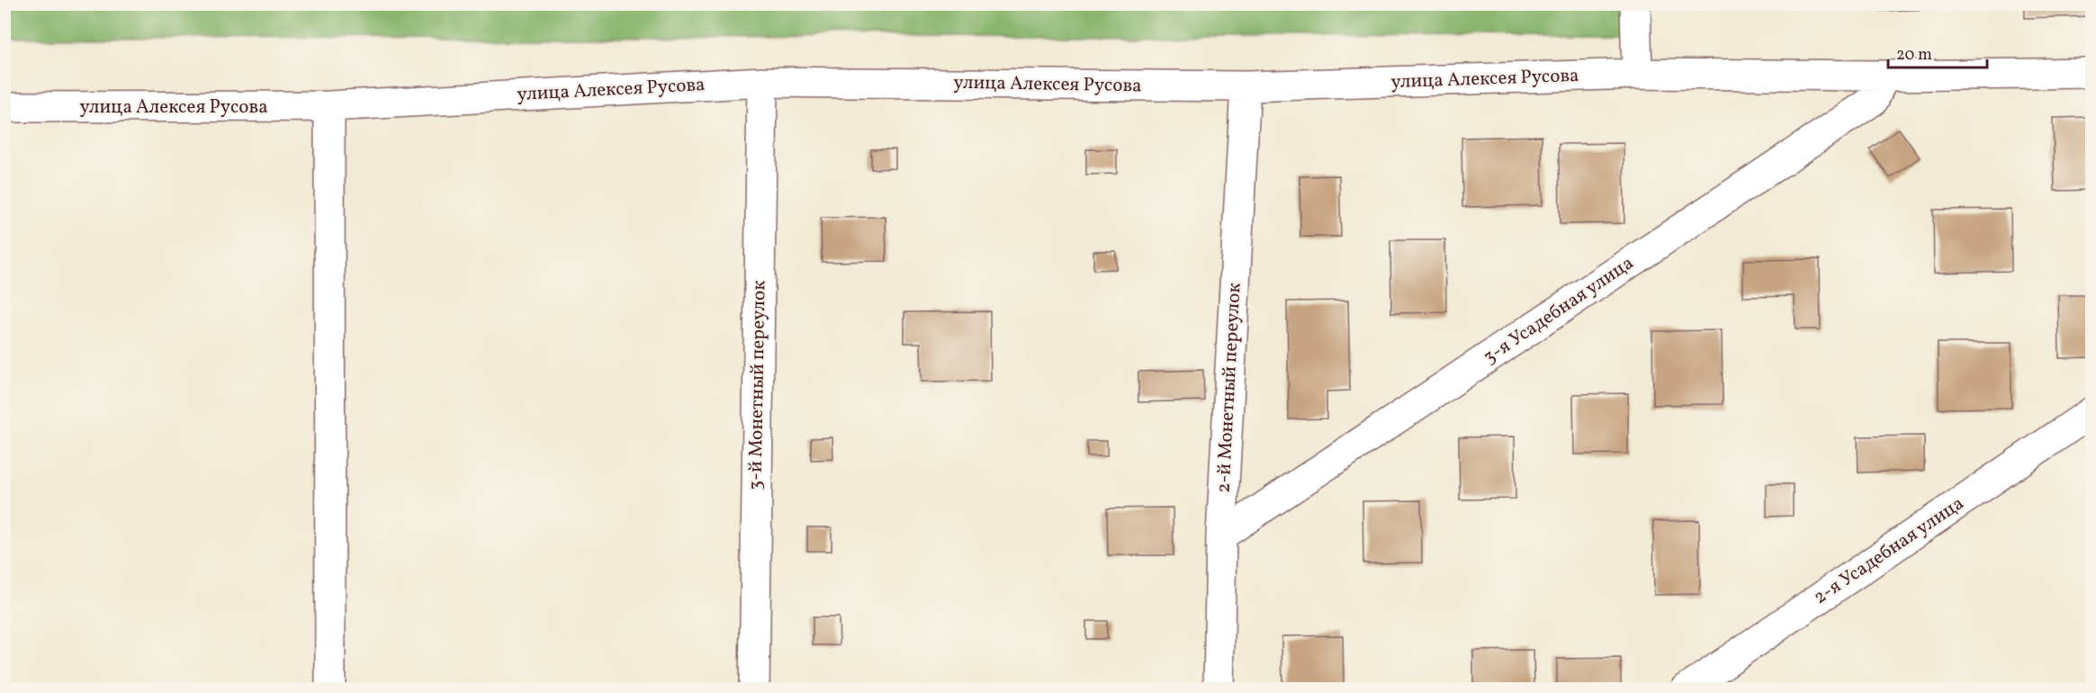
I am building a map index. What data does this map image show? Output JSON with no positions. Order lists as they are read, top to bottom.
{
  "streets": {
    "street": [
      "улица Алексея Русова",
      "3-я Усадебная улица",
      "3-й Монетный переулок",
      "2-й Монетный переулок",
      "2-я Усадебная улица"
    ]
  },
  "crossings": [
    ["улица Алексея Русова", "3-я Усадебная улица"],
    ["улица Алексея Русова", "3-й Монетный переулок"],
    ["улица Алексея Русова", "2-й Монетный переулок"],
    ["3-я Усадебная улица", "2-й Монетный переулок"]
  ],
  "scale_bar": "20 m"
}
